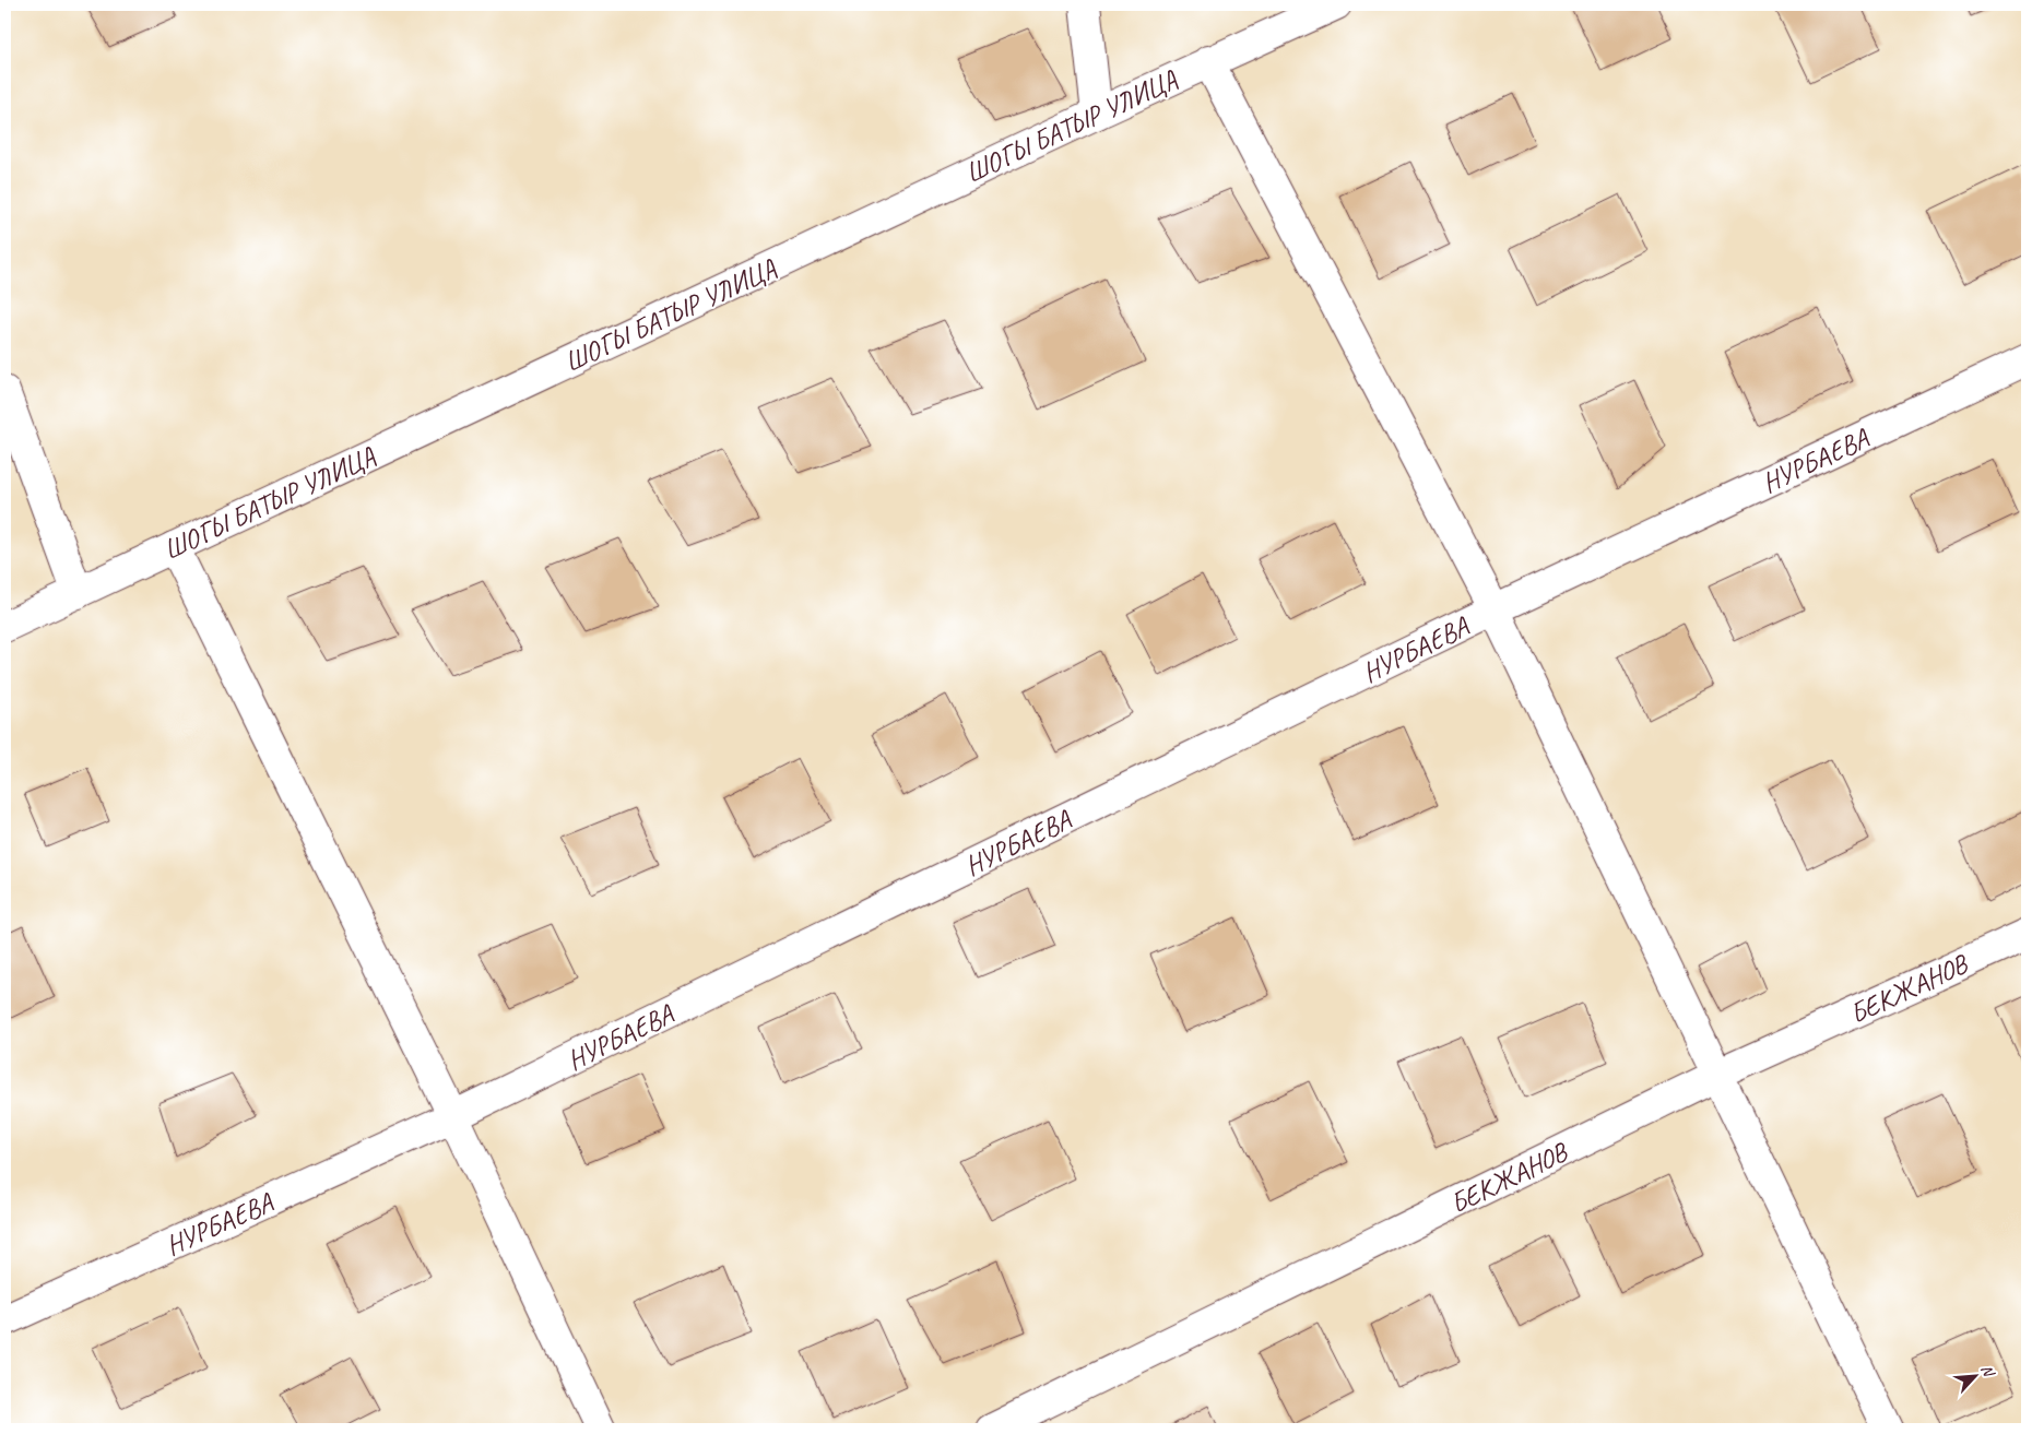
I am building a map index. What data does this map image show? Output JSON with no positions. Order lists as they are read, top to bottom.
{
  "streets": {
    "street": ["ШОГЫ БАТЫР УЛИЦА", "НУРБАЕВА", "БЕКЖАНОВ"]
  },
  "north": "top right"
}
